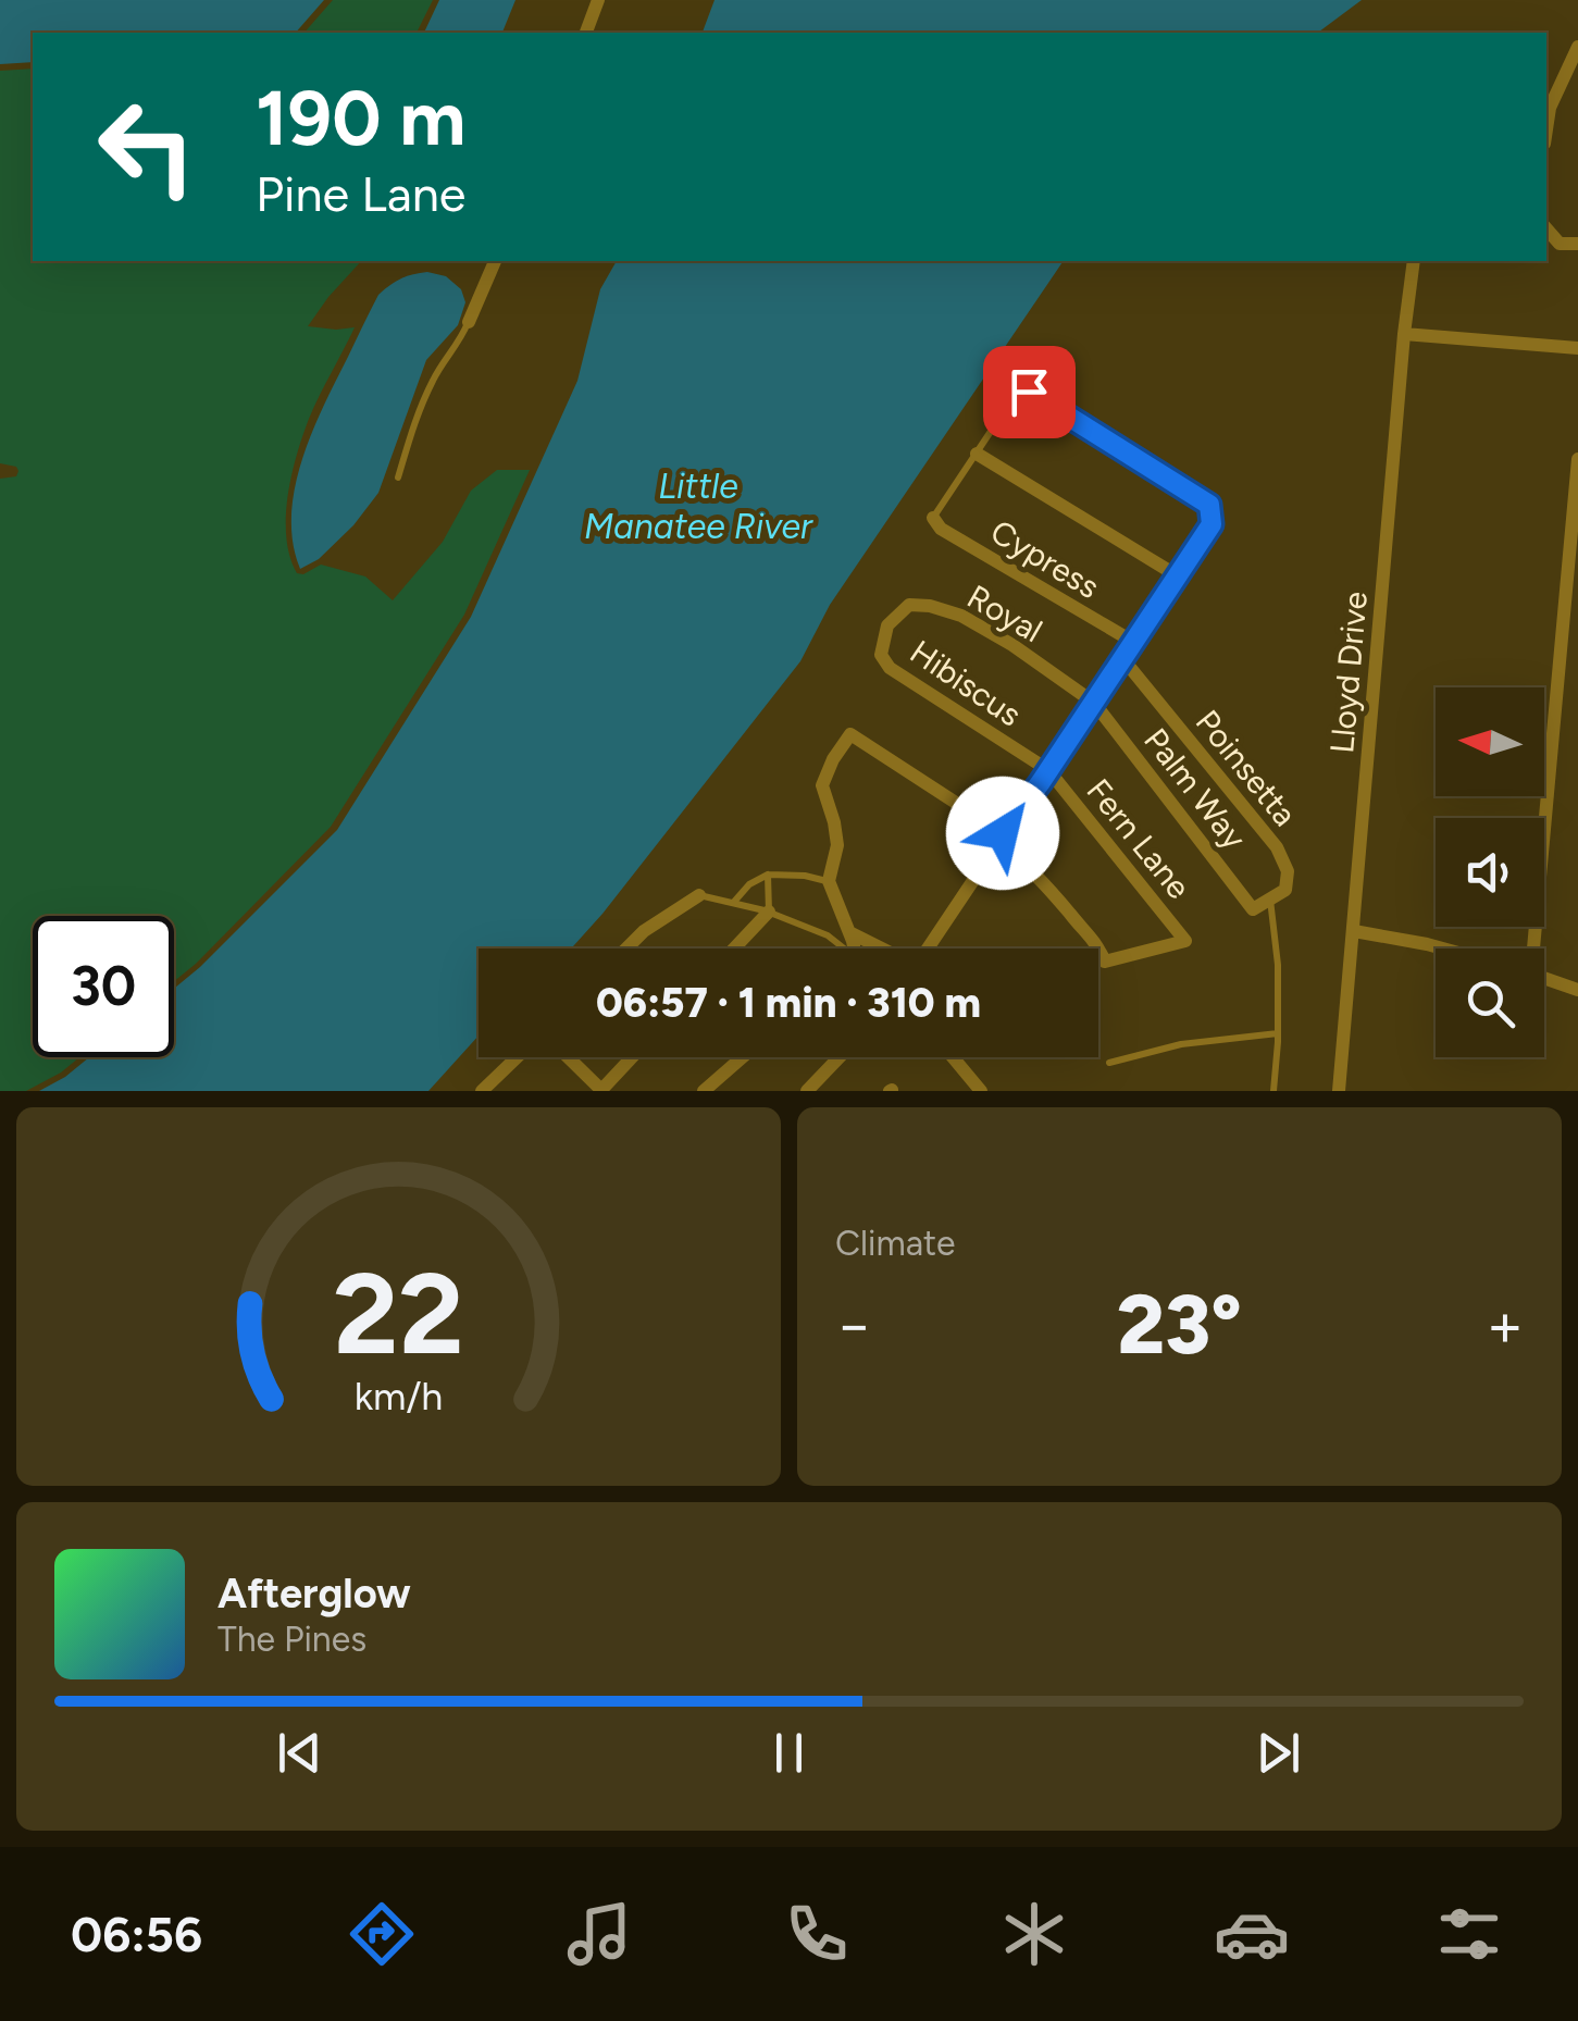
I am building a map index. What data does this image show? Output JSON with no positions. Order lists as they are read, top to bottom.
{
  "streets": {
    "street": [
      "Cypress",
      "Royal",
      "Lloyd Drive",
      "Hibiscus",
      "Poinsetta",
      "Palm Way",
      "Fern Lane"
    ]
  },
  "crossings": [
    ["Royal", "Hibiscus"],
    ["Royal", "Palm Way"],
    ["Hibiscus", "Fern Lane"],
    ["Poinsetta", "Palm Way"]
  ],
  "water": ["Little Manatee River"],
  "north": "left",
  "page": {
    "turn": ["190 m", "Pine Lane"],
    "limit": "30",
    "trip": "06:57 · 1 min · 310 m",
    "tile": "Climate",
    "heat": ["−", "23°", "+"],
    "song": ["Afterglow", "The Pines"],
    "tabs": "06:56",
    "gauge": ["22", "km/h"]
  }
}
